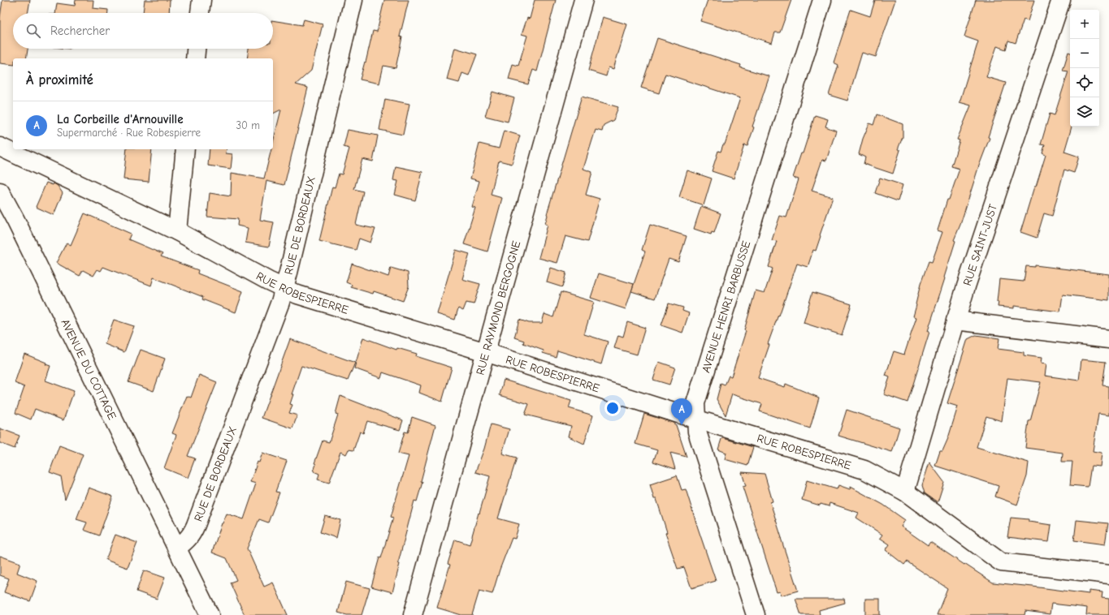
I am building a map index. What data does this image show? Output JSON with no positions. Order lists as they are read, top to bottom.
{
  "streets": {
    "street": [
      "RUE DE BORDEAUX",
      "RUE SAINT-JUST",
      "RUE ROBESPIERRE",
      "AVENUE HENRI BARBUSSE",
      "RUE RAYMOND BERGOGNE",
      "AVENUE DU COTTAGE"
    ]
  },
  "crossings": [
    ["RUE DE BORDEAUX", "RUE ROBESPIERRE"],
    ["RUE DE BORDEAUX", "AVENUE DU COTTAGE"],
    ["RUE SAINT-JUST", "RUE ROBESPIERRE"],
    ["RUE ROBESPIERRE", "AVENUE HENRI BARBUSSE"],
    ["RUE ROBESPIERRE", "RUE RAYMOND BERGOGNE"]
  ],
  "page": {
    "map_buttons": ["+", "−"],
    "search": "Rechercher",
    "heading": "À proximité",
    "list": [
      {
        "mark": "A",
        "name": "La Corbeille d'Arnouville",
        "note": "Supermarché · Rue Robespierre",
        "value": "30 m"
      }
    ],
    "pins": "A"
  }
}
